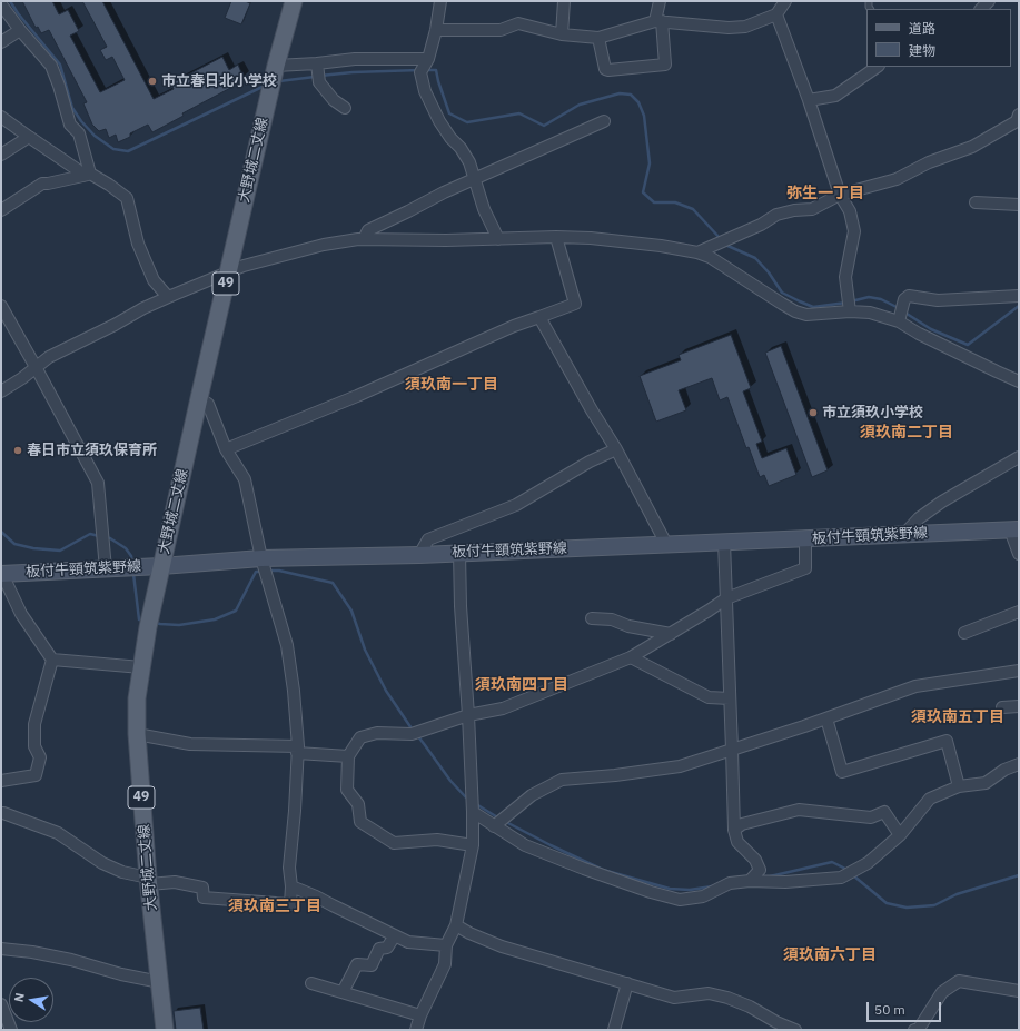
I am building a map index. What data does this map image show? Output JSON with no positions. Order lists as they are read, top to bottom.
{
  "streets": {
    "main road": ["大野城二丈線", "49", "板付牛頸筑紫野線"]
  },
  "crossings": [
    ["大野城二丈線", "板付牛頸筑紫野線"]
  ],
  "districts": [
    "弥生一丁目",
    "須玖南一丁目",
    "須玖南二丁目",
    "須玖南四丁目",
    "須玖南五丁目",
    "須玖南三丁目",
    "須玖南六丁目"
  ],
  "places": ["市立春日北小学校", "市立須玖小学校", "春日市立須玖保育所"],
  "legend": ["道路", "建物"],
  "scale_bar": "50 m",
  "north": "left"
}
